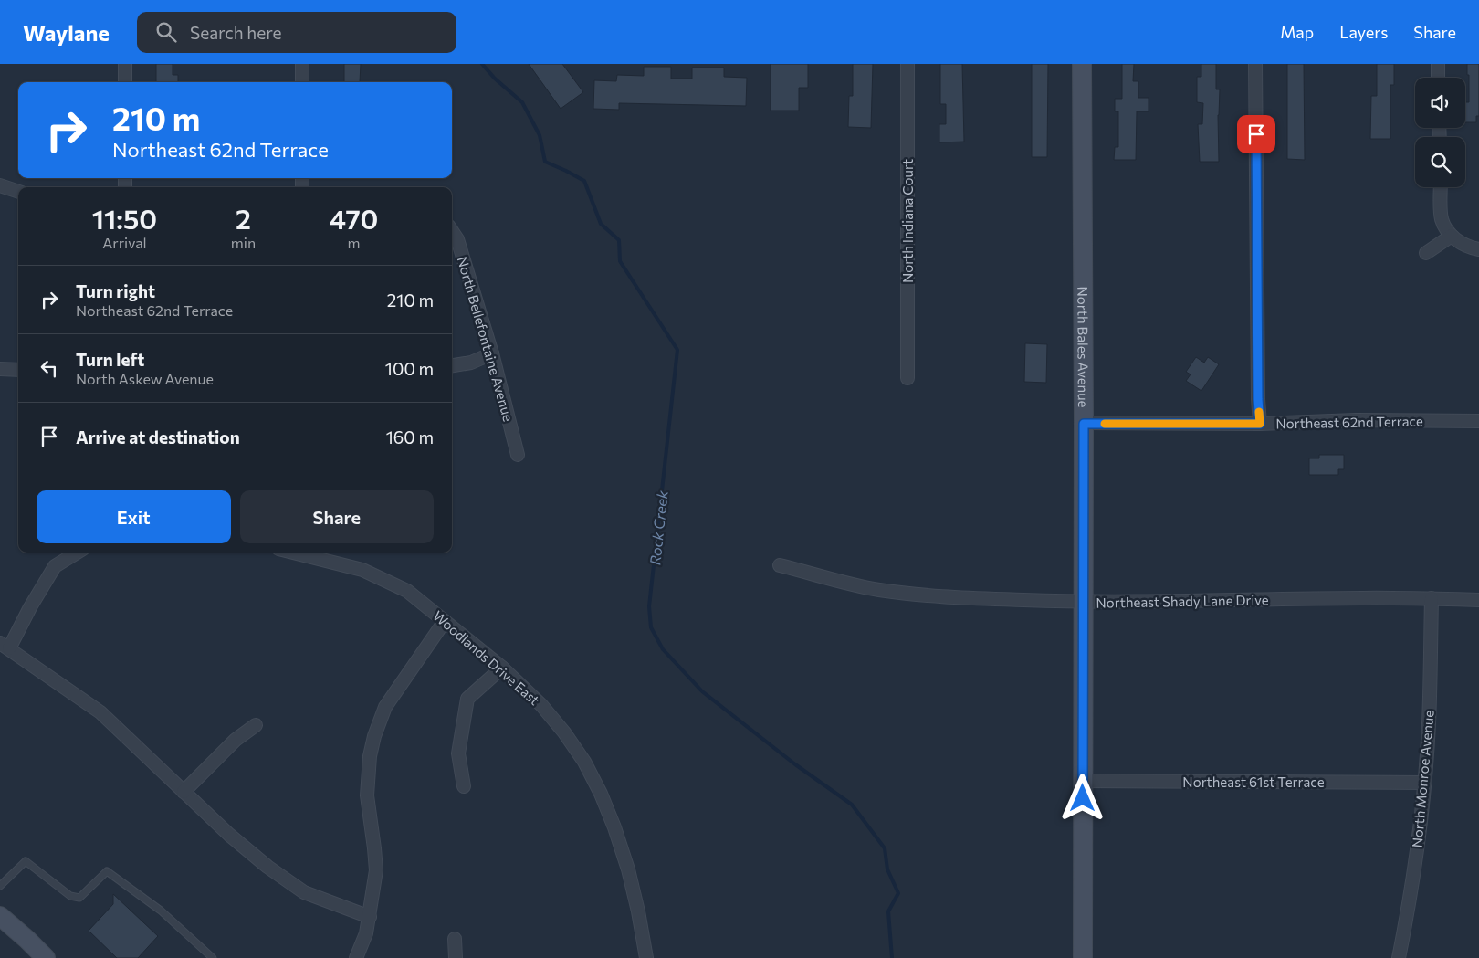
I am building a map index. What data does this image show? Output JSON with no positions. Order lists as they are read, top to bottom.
{
  "streets": {
    "street": [
      "North Indiana Court",
      "North Bellefontaine Avenue",
      "North Bales Avenue",
      "Northeast 62nd Terrace",
      "Northeast Shady Lane Drive",
      "Woodlands Drive East",
      "North Monroe Avenue",
      "Northeast 61st Terrace"
    ]
  },
  "crossings": [
    ["North Bales Avenue", "Northeast 62nd Terrace"],
    ["North Bales Avenue", "Northeast Shady Lane Drive"],
    ["North Bales Avenue", "Northeast 61st Terrace"],
    ["Northeast Shady Lane Drive", "North Monroe Avenue"],
    ["North Monroe Avenue", "Northeast 61st Terrace"]
  ],
  "water": ["Rock Creek"],
  "page": {
    "header": "Waylane",
    "search": "Search here",
    "nav": ["Map", "Layers", "Share"],
    "turn": ["210 m", "Northeast 62nd Terrace"],
    "eta": [
      "11:50",
      "Arrival",
      "2",
      "min",
      "470",
      "m"
    ],
    "list": [
      {
        "name": "Turn right",
        "note": "Northeast 62nd Terrace",
        "value": "210 m"
      },
      {
        "name": "Turn left",
        "note": "North Askew Avenue",
        "value": "100 m"
      },
      {
        "name": "Arrive at destination",
        "value": "160 m"
      }
    ],
    "buttons": ["Exit", "Share"]
  }
}
